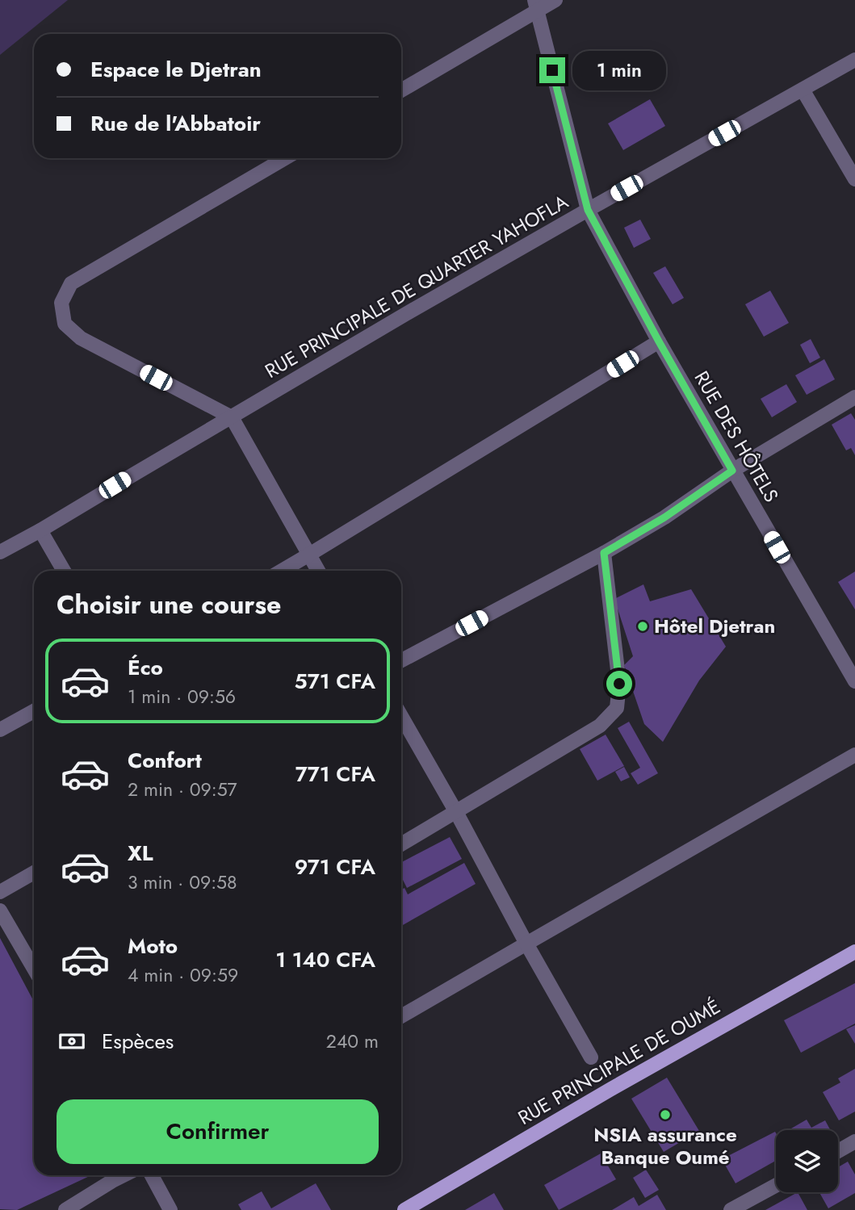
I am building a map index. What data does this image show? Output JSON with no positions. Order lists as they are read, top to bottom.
{
  "streets": {
    "main road": ["RUE PRINCIPALE DE OUMÉ"],
    "street": ["RUE PRINCIPALE DE QUARTER YAHOFLA", "RUE DES HÔTELS"]
  },
  "crossings": [
    ["RUE PRINCIPALE DE QUARTER YAHOFLA", "RUE DES HÔTELS"]
  ],
  "places": ["Hôtel Djetran", "NSIA assurance Banque Oumé"],
  "page": {
    "banner": ["Espace le Djetran", "Rue de l'Abbatoir"],
    "bubble": "1 min",
    "heading": "Choisir une course",
    "list": [
      {
        "name": "Éco",
        "note": "1 min · 09:56",
        "value": "571 CFA"
      },
      {
        "name": "Confort",
        "note": "2 min · 09:57",
        "value": "771 CFA"
      },
      {
        "name": "XL",
        "note": "3 min · 09:58",
        "value": "971 CFA"
      },
      {
        "name": "Moto",
        "note": "4 min · 09:59",
        "value": "1 140 CFA"
      }
    ],
    "pay": ["Espèces", "240 m"],
    "buttons": "Confirmer"
  }
}
